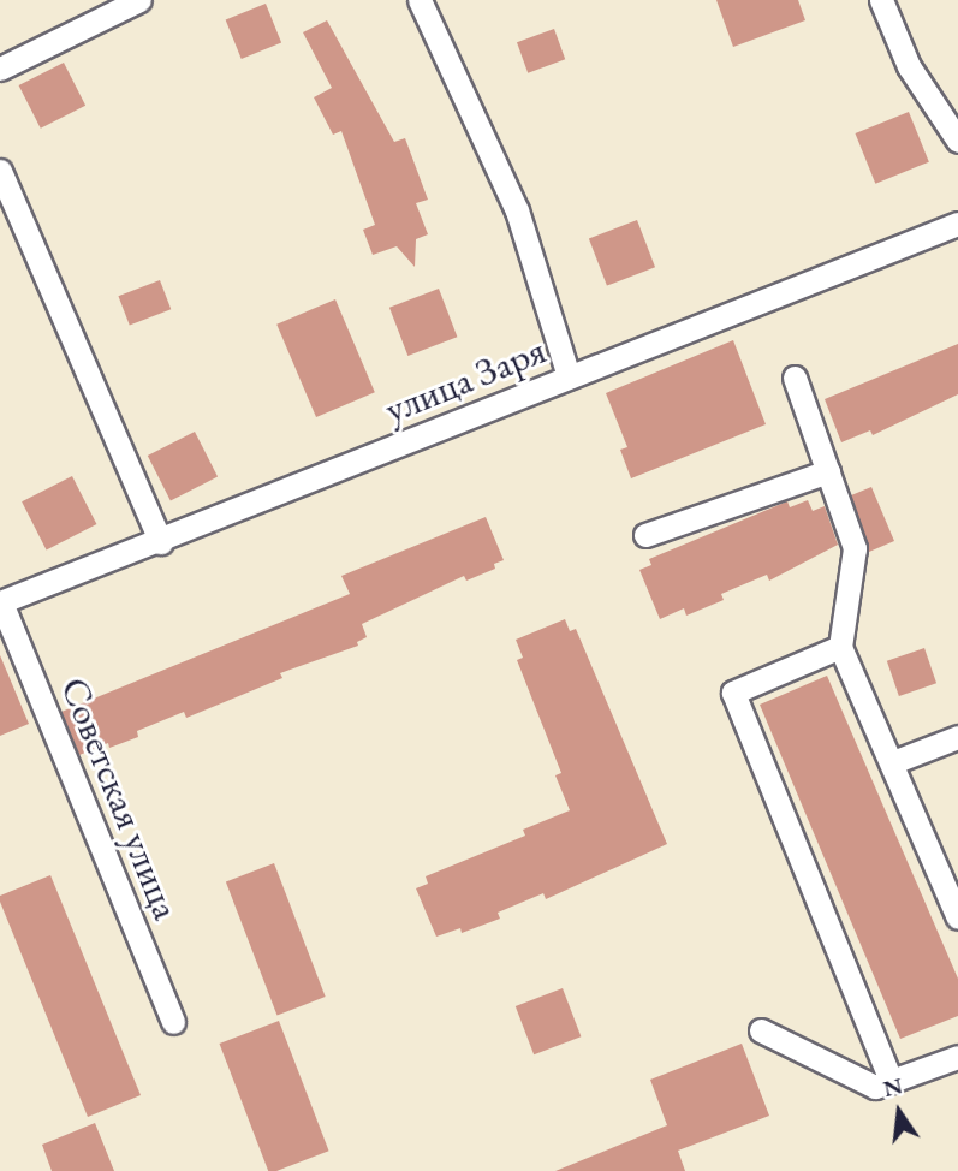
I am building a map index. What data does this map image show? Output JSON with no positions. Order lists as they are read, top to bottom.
{
  "streets": {
    "street": ["улица Заря", "Советская улица"]
  },
  "crossings": [
    ["улица Заря", "Советская улица"]
  ],
  "north": "top"
}
